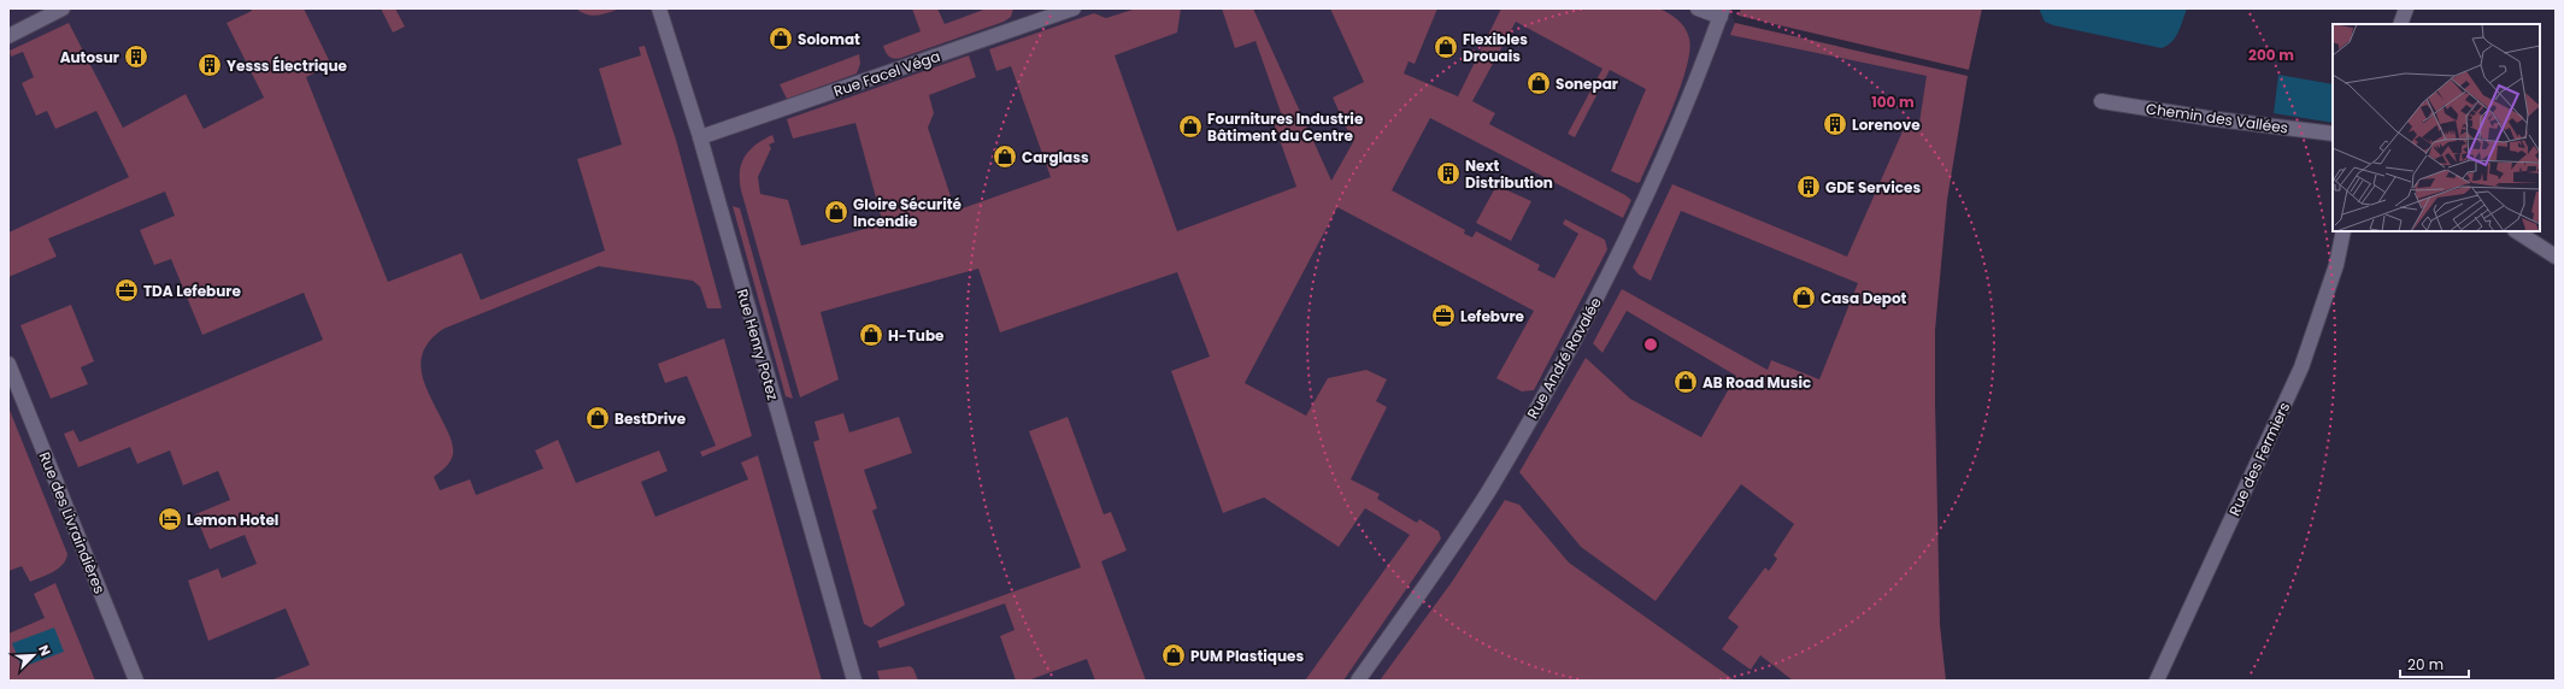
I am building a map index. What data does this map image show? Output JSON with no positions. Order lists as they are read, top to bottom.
{
  "streets": {
    "street": [
      "Rue Facel Véga",
      "Chemin des Vallées",
      "Rue Henry Potez",
      "Rue André Ravalée",
      "Rue des Fermiers",
      "Rue des Livraindières"
    ]
  },
  "crossings": [
    ["Rue Facel Véga", "Rue Henry Potez"]
  ],
  "places": {
    "shop": [
      "Solomat",
      "Flexibles Drouais",
      "Sonepar",
      "Fournitures Industrie Bâtiment du Centre",
      "Carglass",
      "Gloire Sécurité Incendie",
      "Casa Depot",
      "H-Tube",
      "AB Road Music",
      "BestDrive",
      "PUM Plastiques"
    ],
    "building": [
      "Autosur",
      "Yesss Électrique",
      "Lorenove",
      "Next Distribution",
      "GDE Services"
    ],
    "office": ["TDA Lefebure", "Lefebvre"],
    "hotel": ["Lemon Hotel"]
  },
  "scale_bar": "20 m",
  "north": "top right",
  "rings": ["200 m", "100 m"]
}
